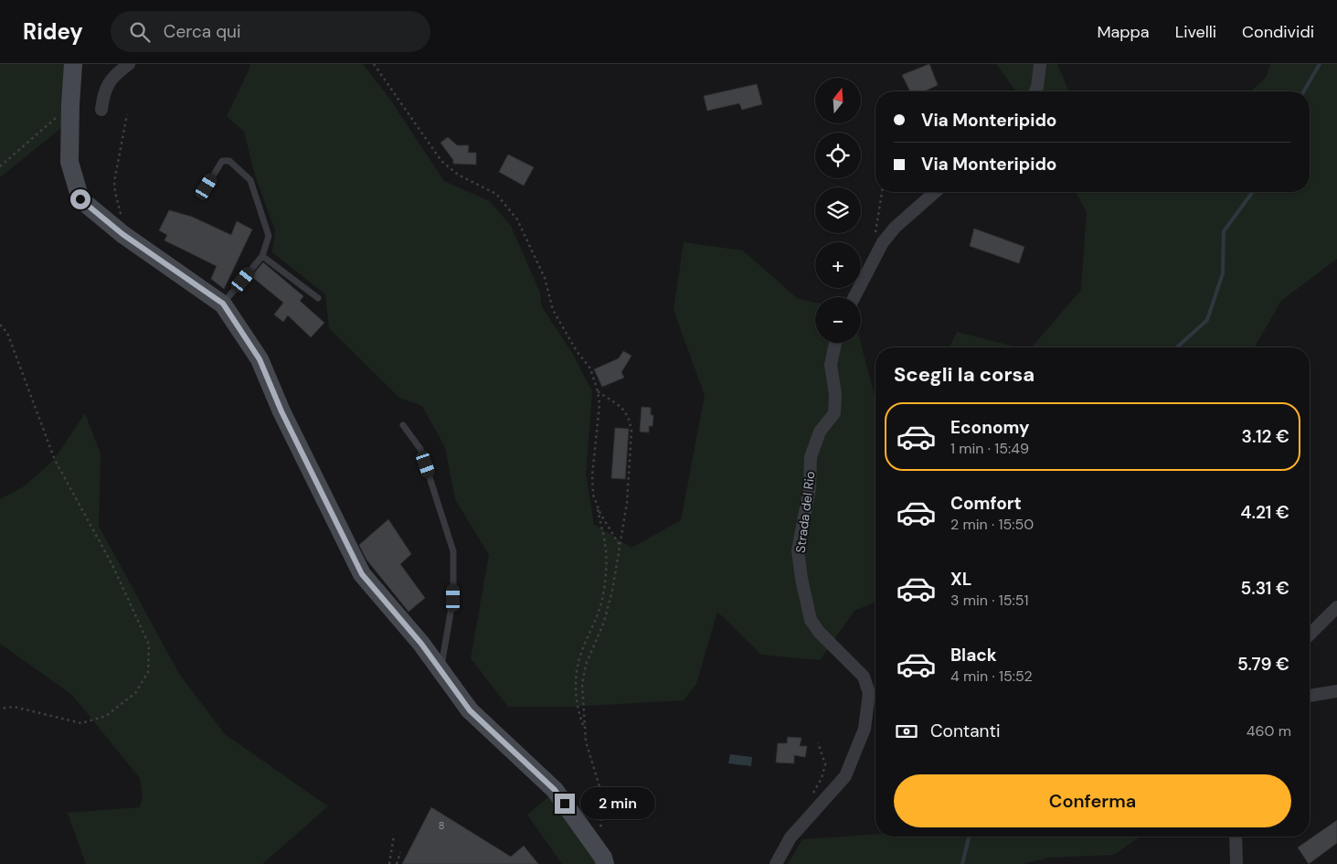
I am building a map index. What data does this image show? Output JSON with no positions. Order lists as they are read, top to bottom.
{
  "streets": {
    "street": ["Strada del Rio"]
  },
  "house_numbers": ["8"],
  "north": "top",
  "page": {
    "header": "Ridey",
    "search": "Cerca qui",
    "nav": ["Mappa", "Livelli", "Condividi"],
    "map_buttons": ["+", "−"],
    "banner": ["Via Monteripido", "Via Monteripido"],
    "heading": "Scegli la corsa",
    "list": [
      {
        "name": "Economy",
        "note": "1 min · 15:49",
        "value": "3.12 €"
      },
      {
        "name": "Comfort",
        "note": "2 min · 15:50",
        "value": "4.21 €"
      },
      {
        "name": "XL",
        "note": "3 min · 15:51",
        "value": "5.31 €"
      },
      {
        "name": "Black",
        "note": "4 min · 15:52",
        "value": "5.79 €"
      }
    ],
    "pay": ["Contanti", "460 m"],
    "buttons": "Conferma",
    "bubble": "2 min"
  }
}
